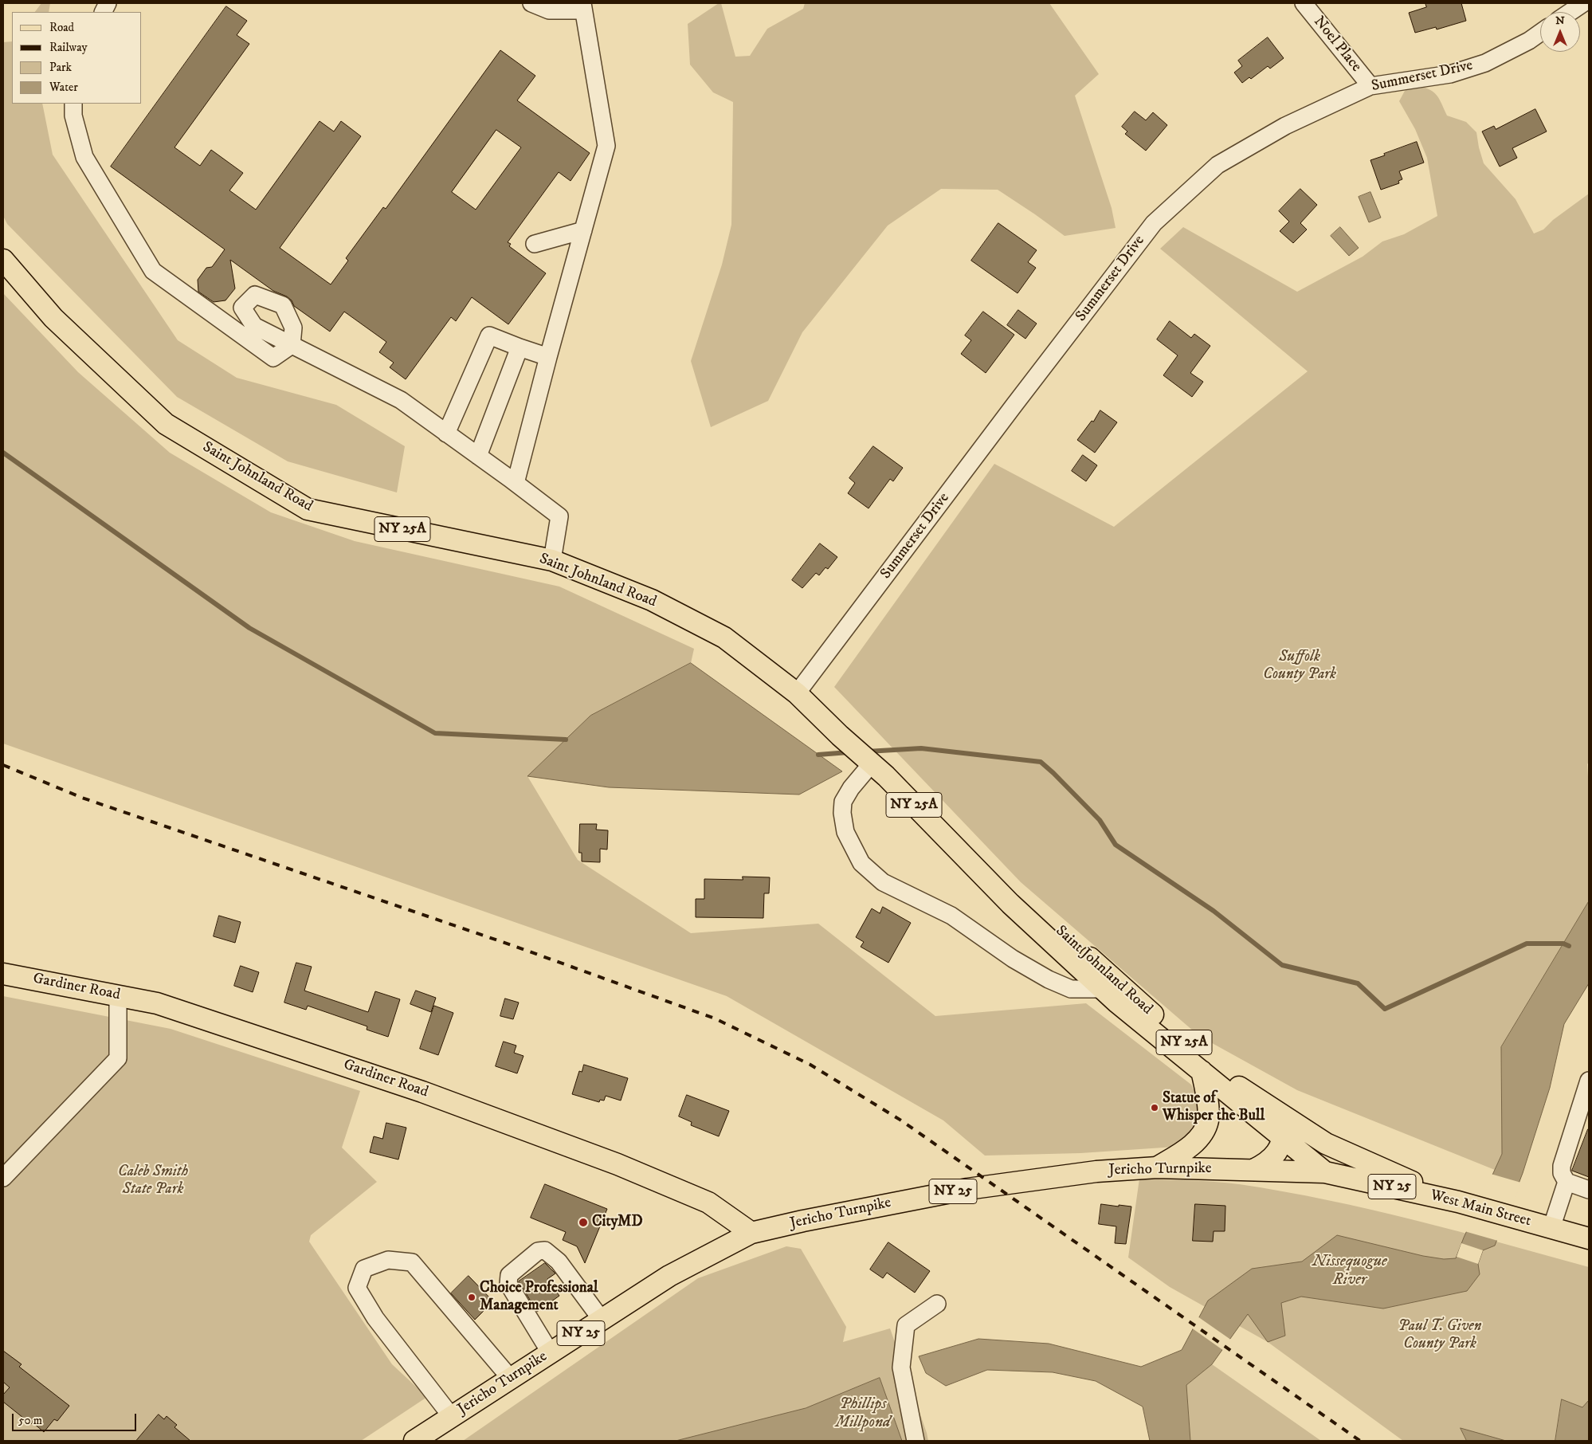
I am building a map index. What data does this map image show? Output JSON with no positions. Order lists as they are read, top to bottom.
{
  "streets": {
    "main road": [
      "Saint Johnland Road",
      "NY 25A",
      "Gardiner Road",
      "Jericho Turnpike",
      "NY 25",
      "West Main Street"
    ],
    "street": ["Noel Place", "Summerset Drive"]
  },
  "crossings": [
    ["Noel Place", "Summerset Drive"],
    ["Summerset Drive", "Saint Johnland Road"],
    ["Saint Johnland Road", "Jericho Turnpike"],
    ["Saint Johnland Road", "West Main Street"],
    ["Gardiner Road", "Jericho Turnpike"],
    ["Jericho Turnpike", "West Main Street"]
  ],
  "water": ["Nissequogue River", "Phillips Millpond"],
  "parks": ["Suffolk County Park", "Caleb Smith State Park", "Paul T. Given County Park"],
  "places": ["Statue of Whisper the Bull", "CityMD", "Choice Professional Management"],
  "legend": [
    "Road",
    "Railway",
    "Park",
    "Water"
  ],
  "scale_bar": "50 m",
  "north": "top"
}
